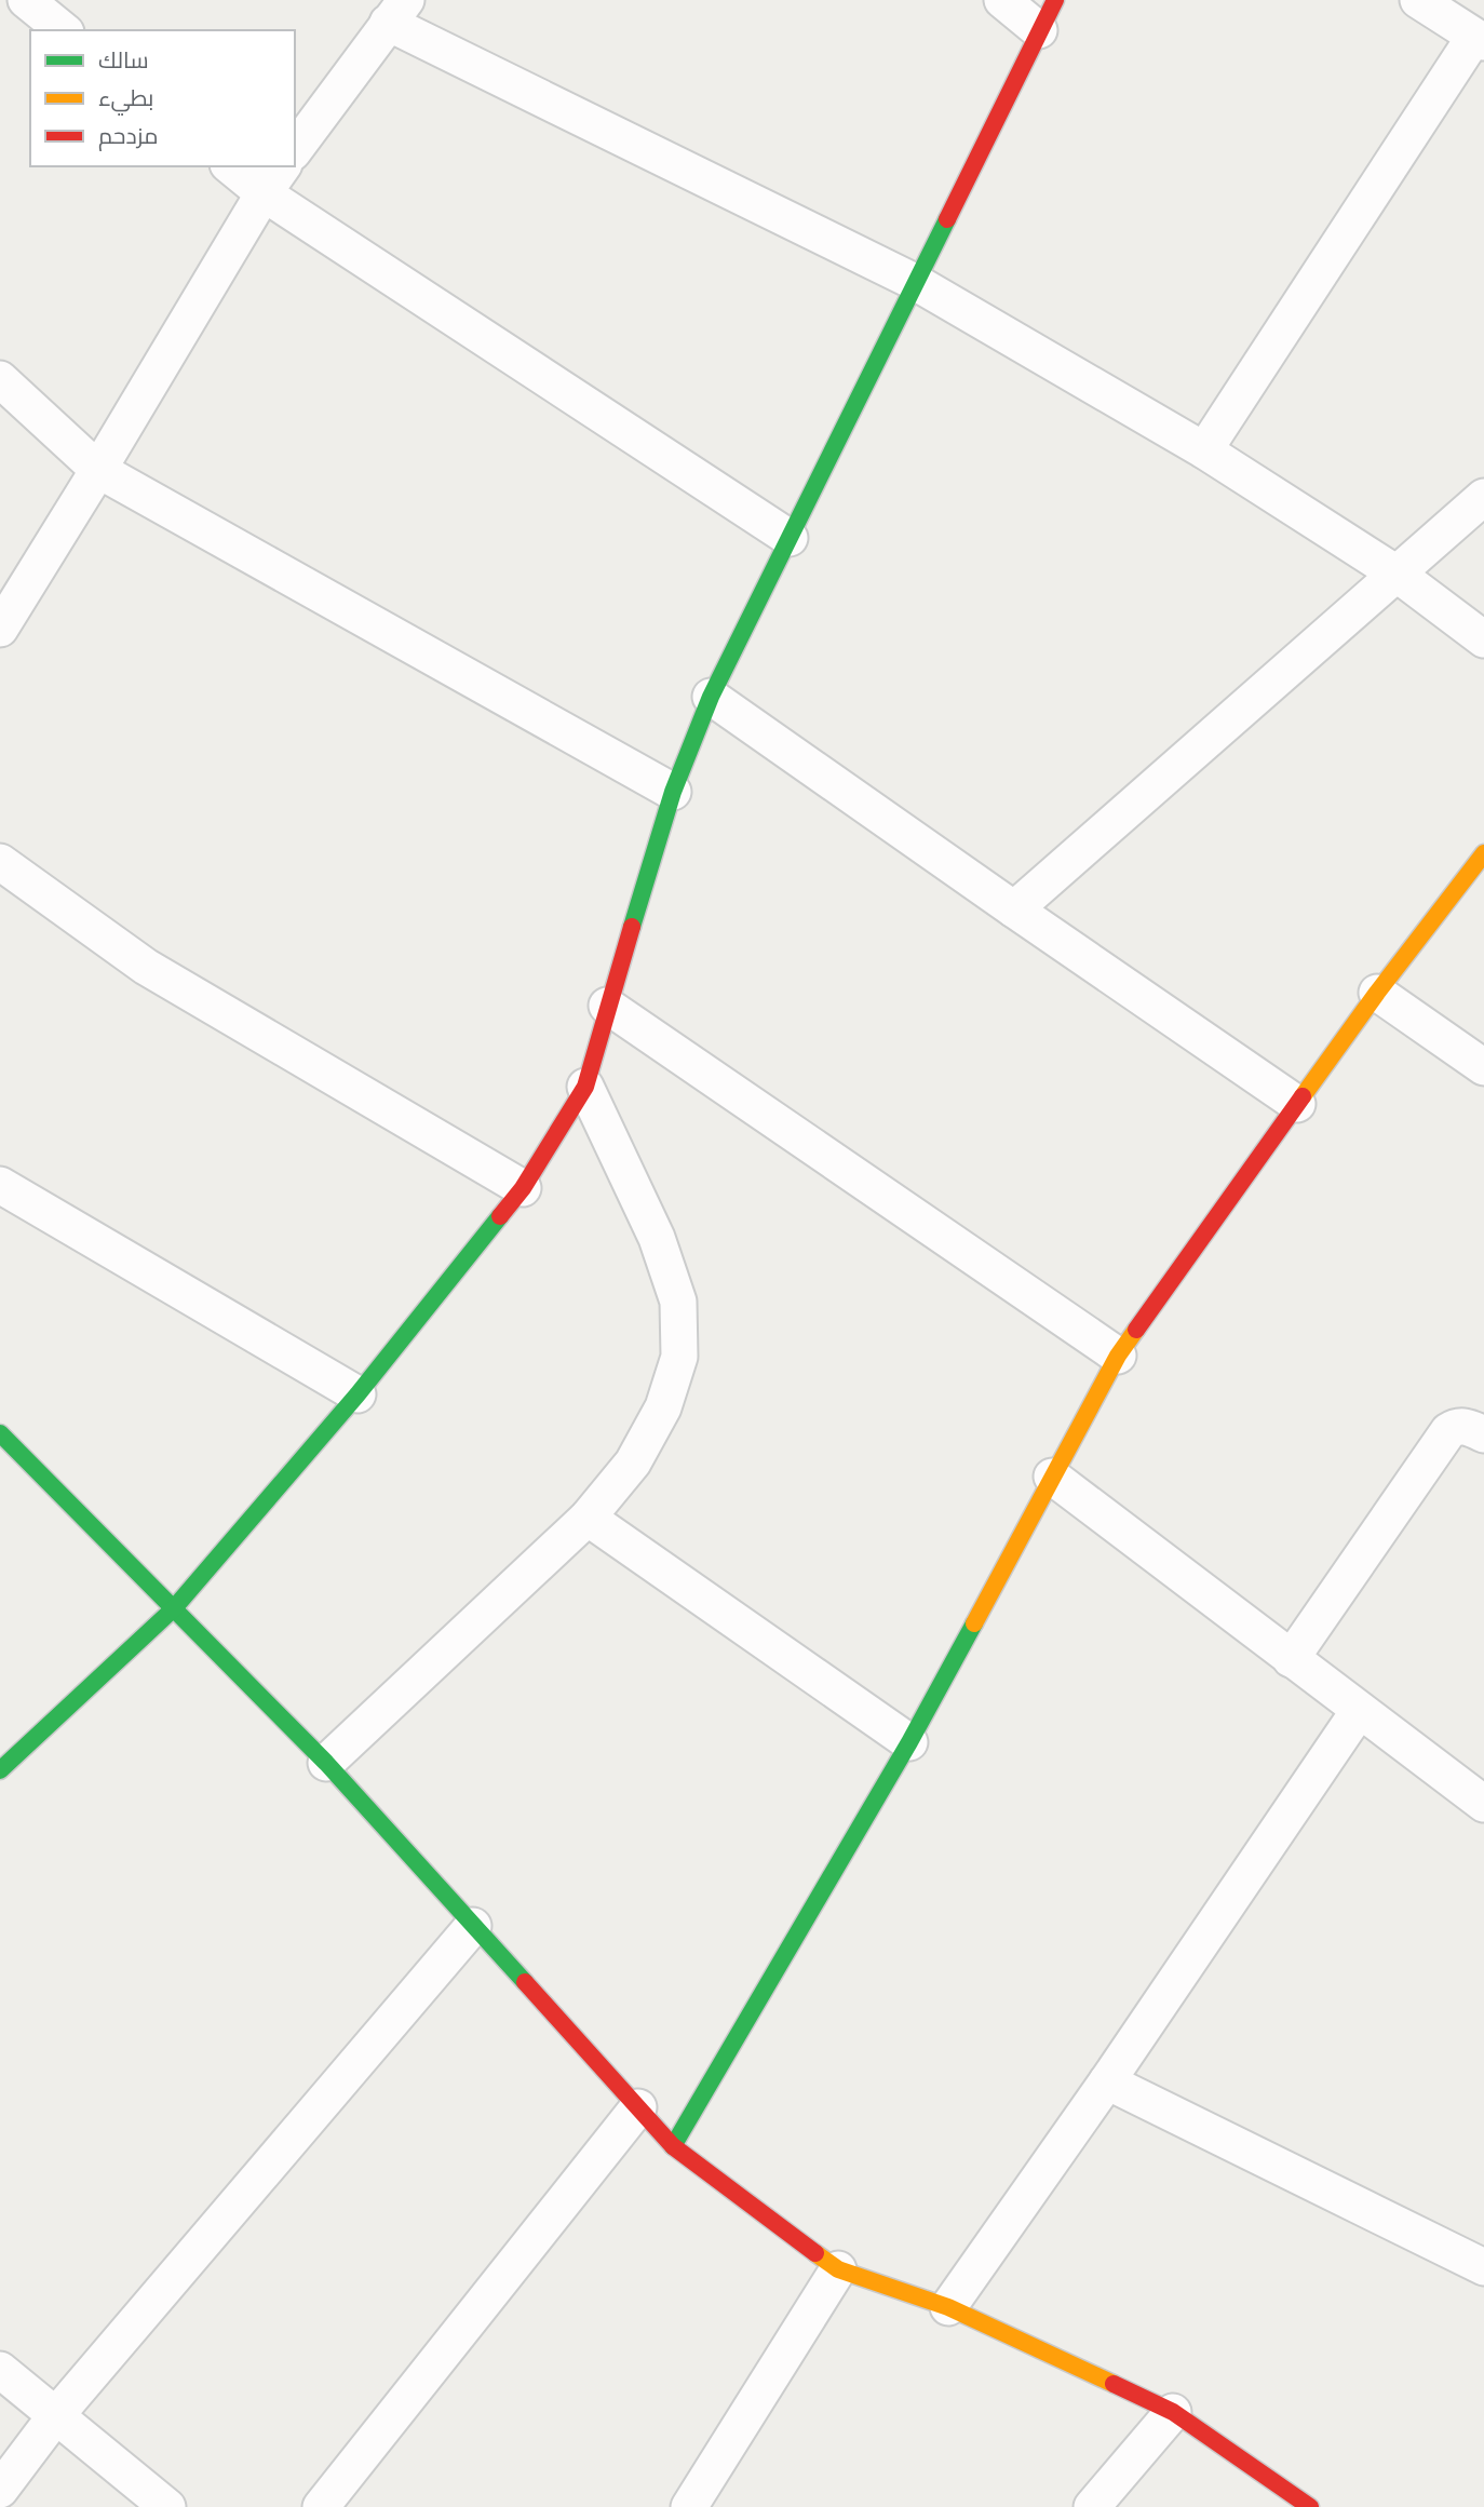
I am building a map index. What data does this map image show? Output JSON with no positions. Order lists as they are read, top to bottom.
{
  "legend": ["سالك", "بطيء", "مزدحم"]
}
